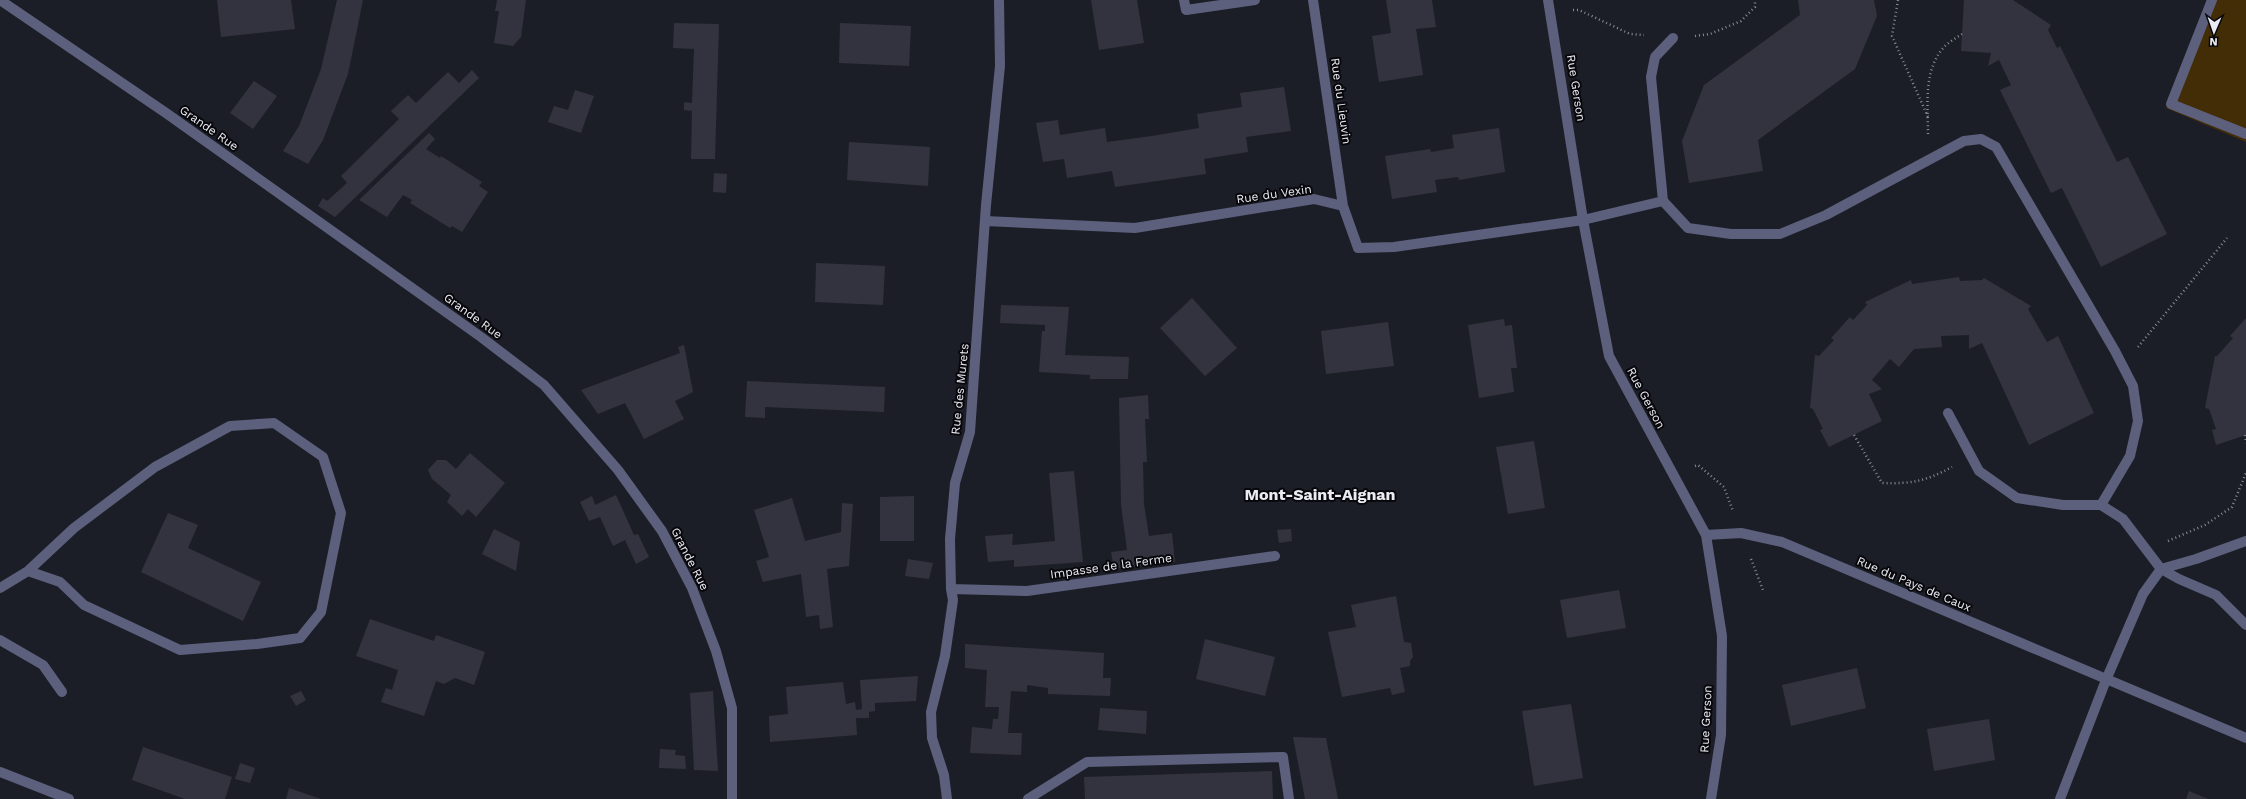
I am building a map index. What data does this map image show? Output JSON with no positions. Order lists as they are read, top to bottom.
{
  "streets": {
    "street": [
      "Rue Gerson",
      "Rue du Lieuvin",
      "Grande Rue",
      "Rue du Vexin",
      "Rue des Murets",
      "Impasse de la Ferme",
      "Rue du Pays de Caux"
    ]
  },
  "crossings": [
    ["Rue Gerson", "Rue du Pays de Caux"],
    ["Rue du Lieuvin", "Rue du Vexin"],
    ["Rue du Vexin", "Rue des Murets"],
    ["Rue des Murets", "Impasse de la Ferme"]
  ],
  "districts": ["Mont-Saint-Aignan"],
  "north": "bottom"
}
